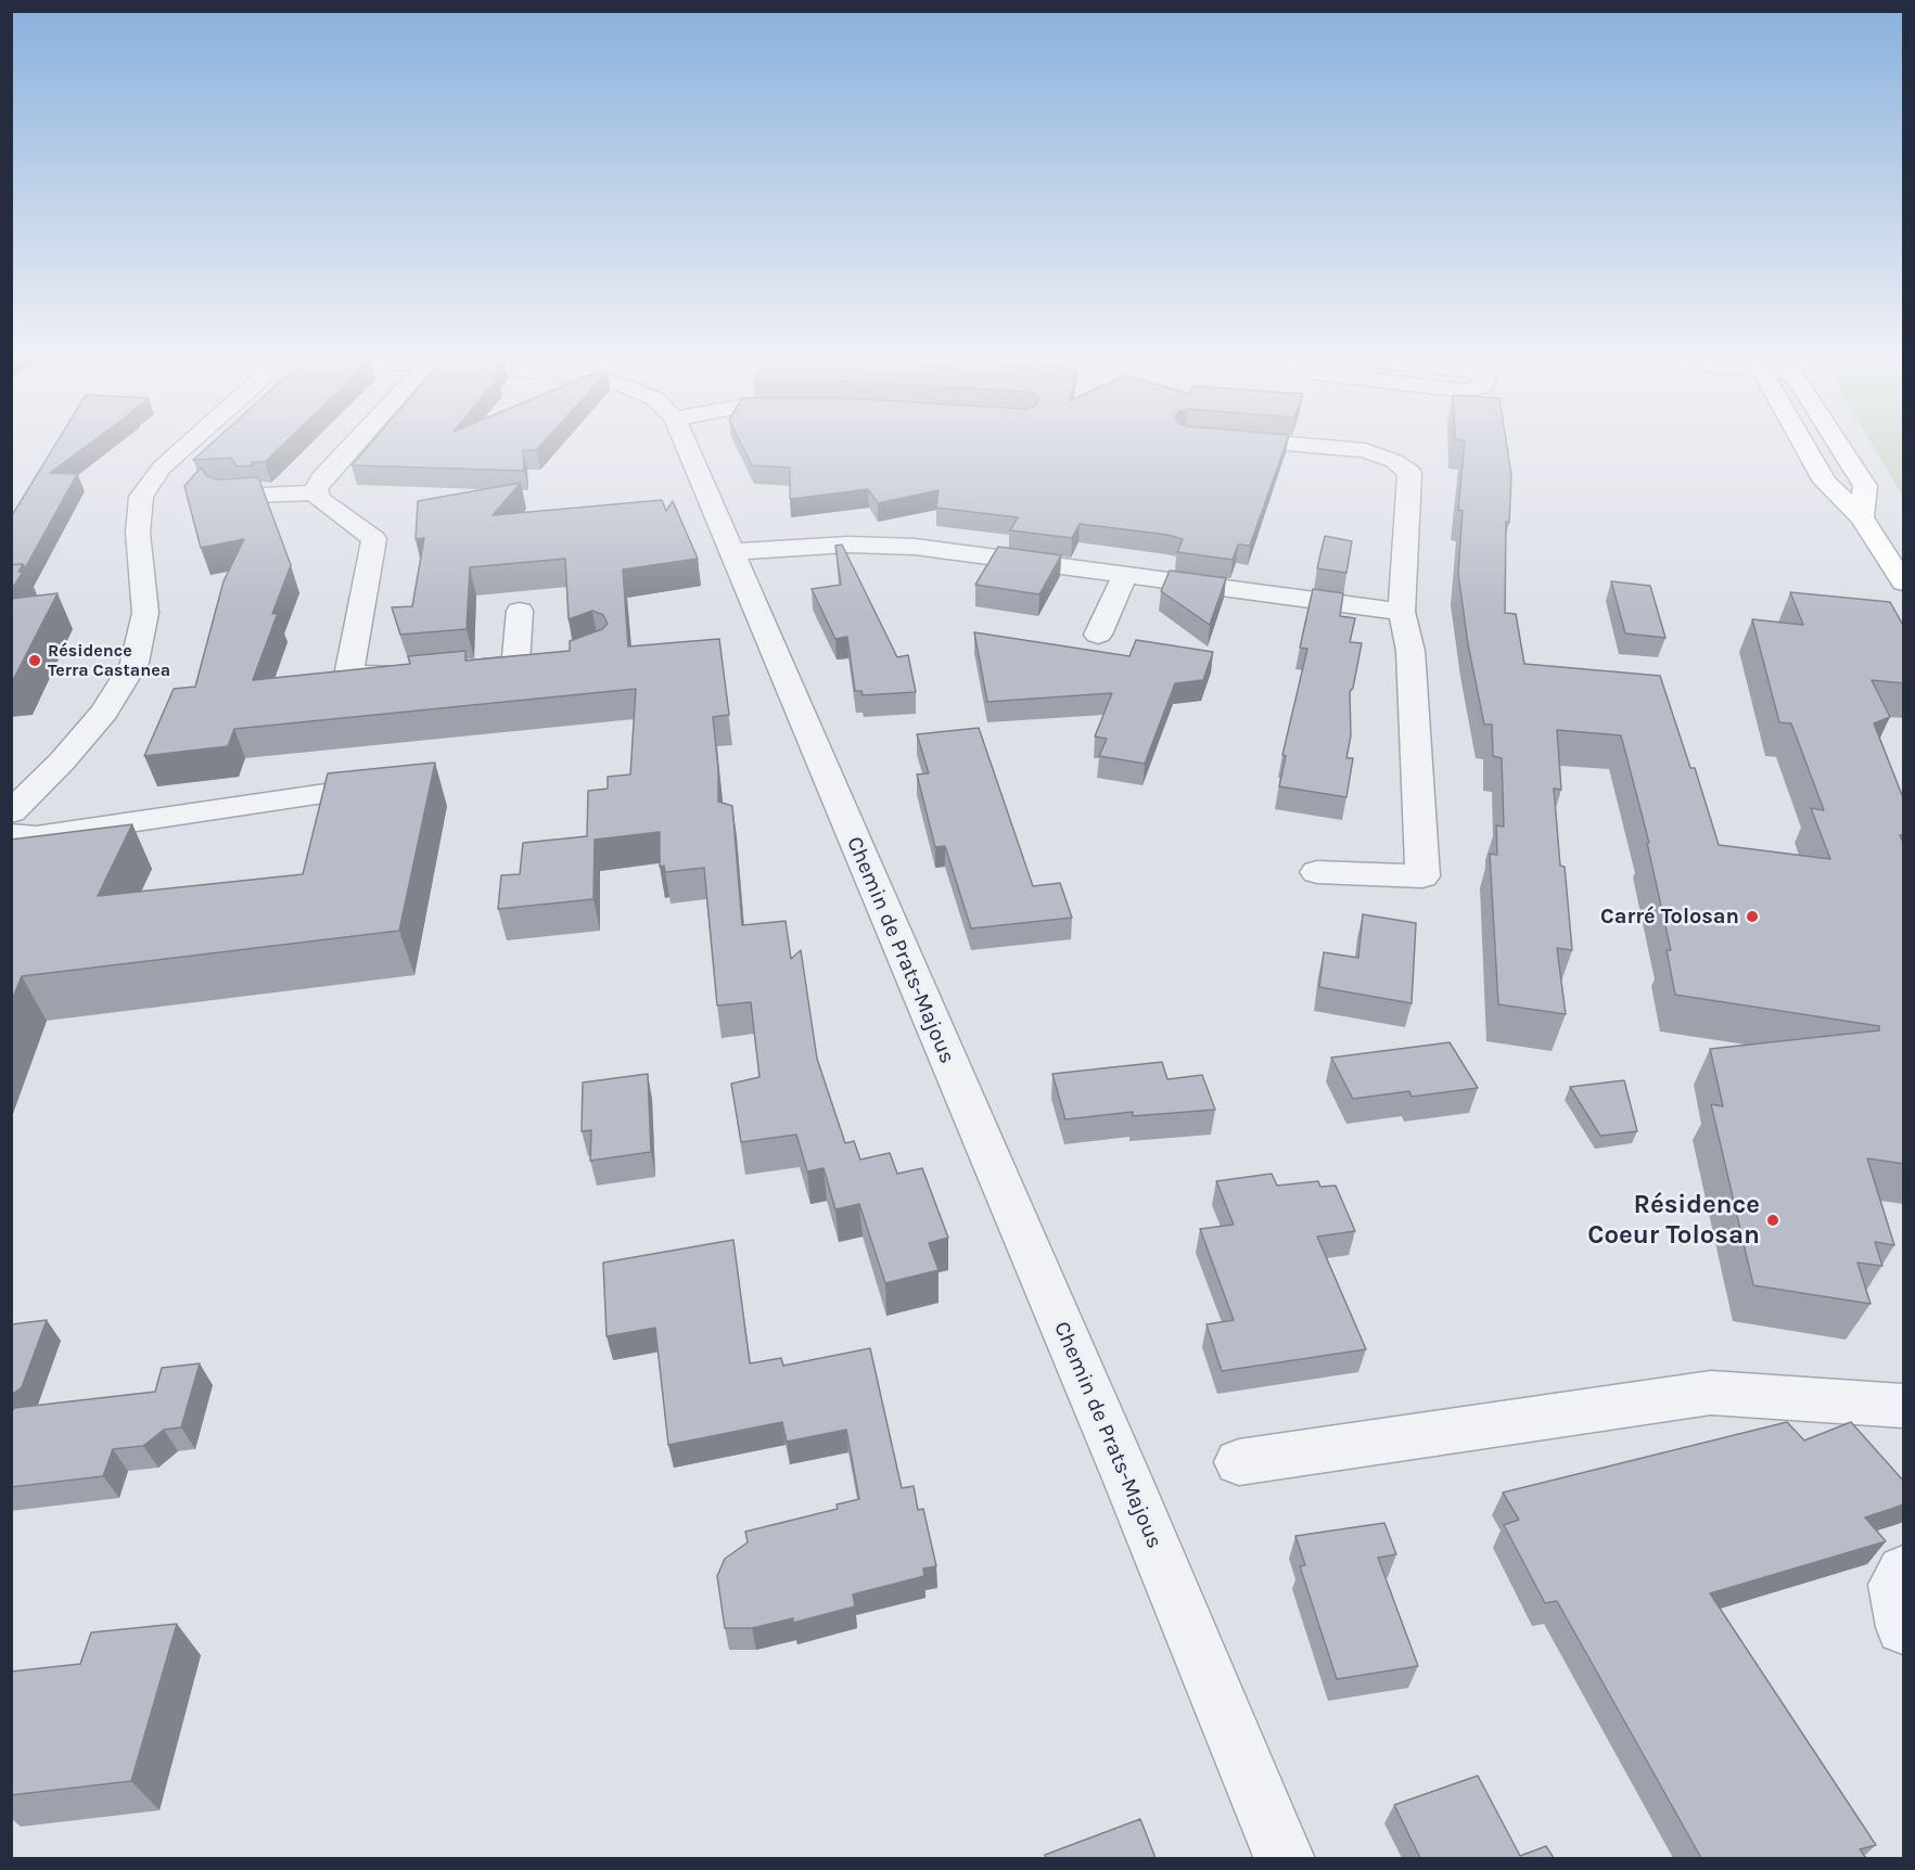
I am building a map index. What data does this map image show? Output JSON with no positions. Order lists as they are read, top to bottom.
{
  "streets": {
    "street": ["Chemin de Prats-Majous"]
  },
  "places": ["Résidence Terra Castanea", "Carré Tolosan", "Résidence Coeur Tolosan"]
}
